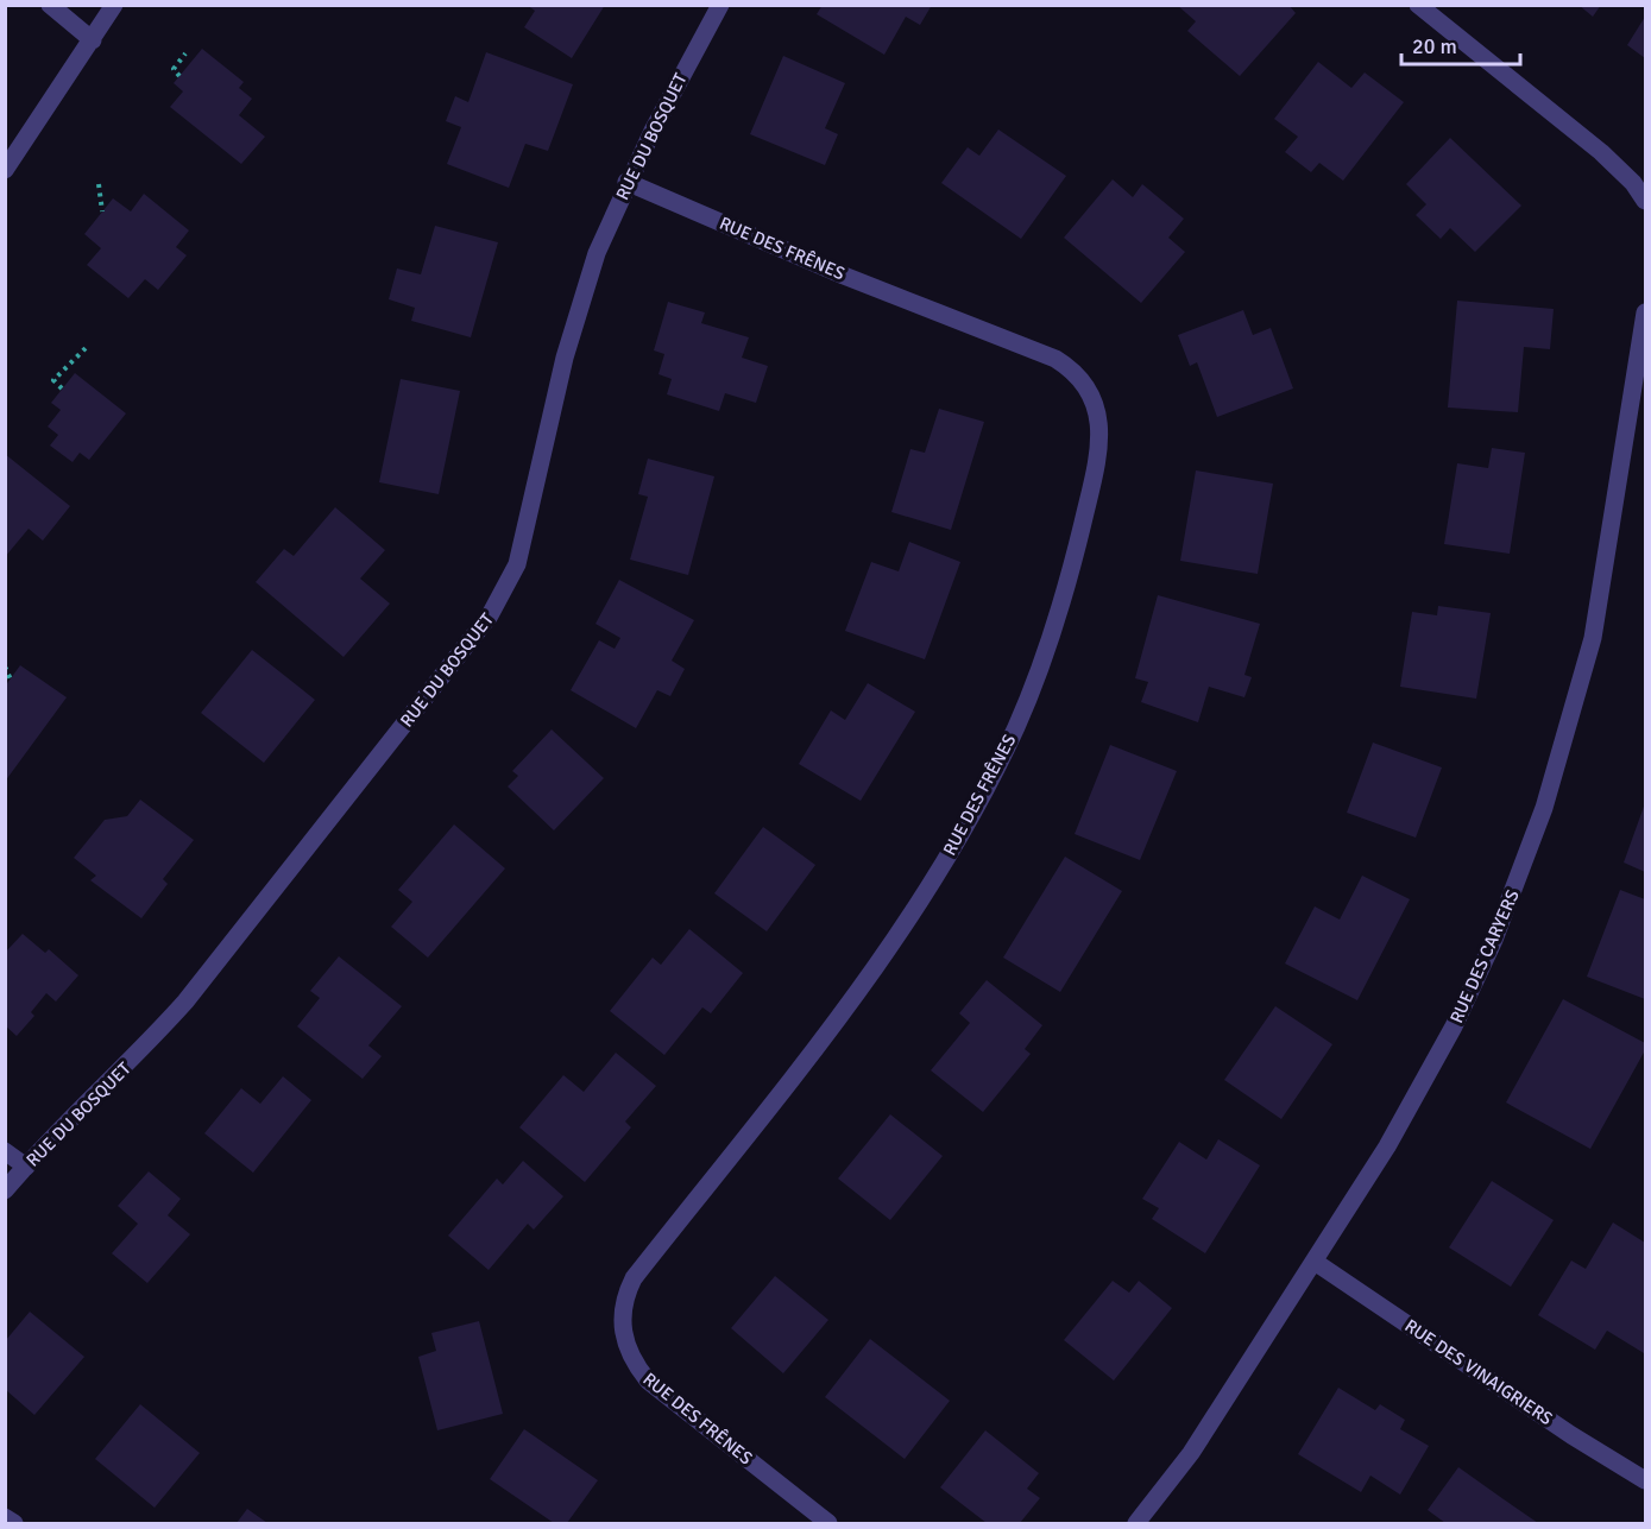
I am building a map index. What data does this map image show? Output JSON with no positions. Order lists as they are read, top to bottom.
{
  "streets": {
    "street": [
      "RUE DU BOSQUET",
      "RUE DES FRÊNES",
      "RUE DES CARYERS",
      "RUE DES VINAIGRIERS"
    ]
  },
  "crossings": [
    ["RUE DU BOSQUET", "RUE DES FRÊNES"],
    ["RUE DES CARYERS", "RUE DES VINAIGRIERS"]
  ],
  "scale_bar": "20 m"
}
